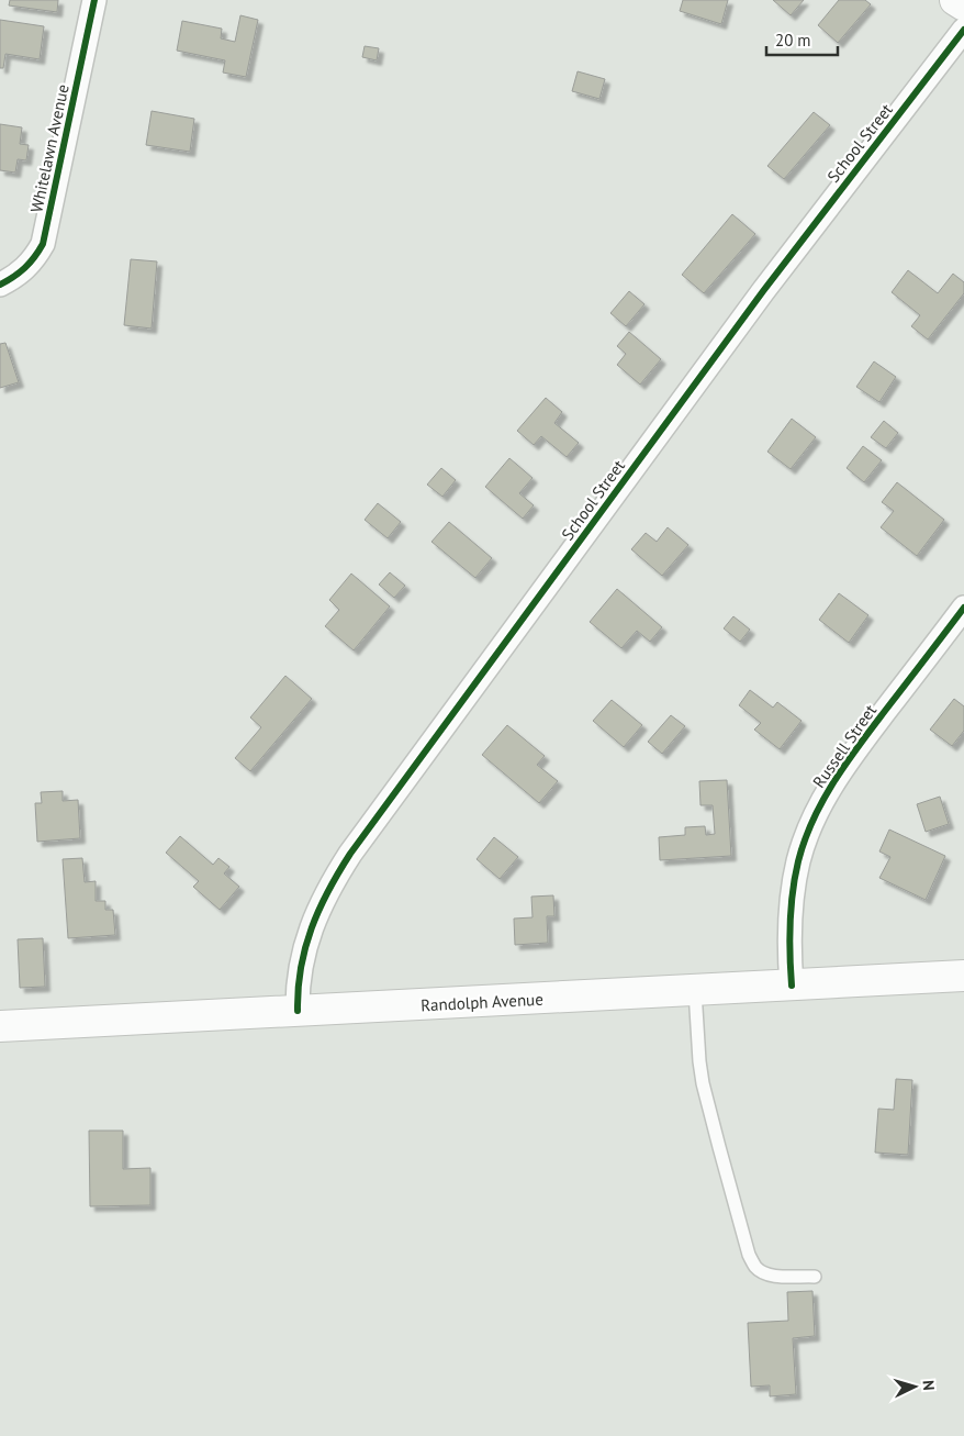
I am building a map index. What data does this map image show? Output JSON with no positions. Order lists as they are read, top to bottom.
{
  "streets": {
    "main road": ["Randolph Avenue"],
    "street": ["School Street", "Whitelawn Avenue", "Russell Street"]
  },
  "crossings": [
    ["School Street", "Randolph Avenue"],
    ["Russell Street", "Randolph Avenue"]
  ],
  "scale_bar": "20 m",
  "north": "right"
}
